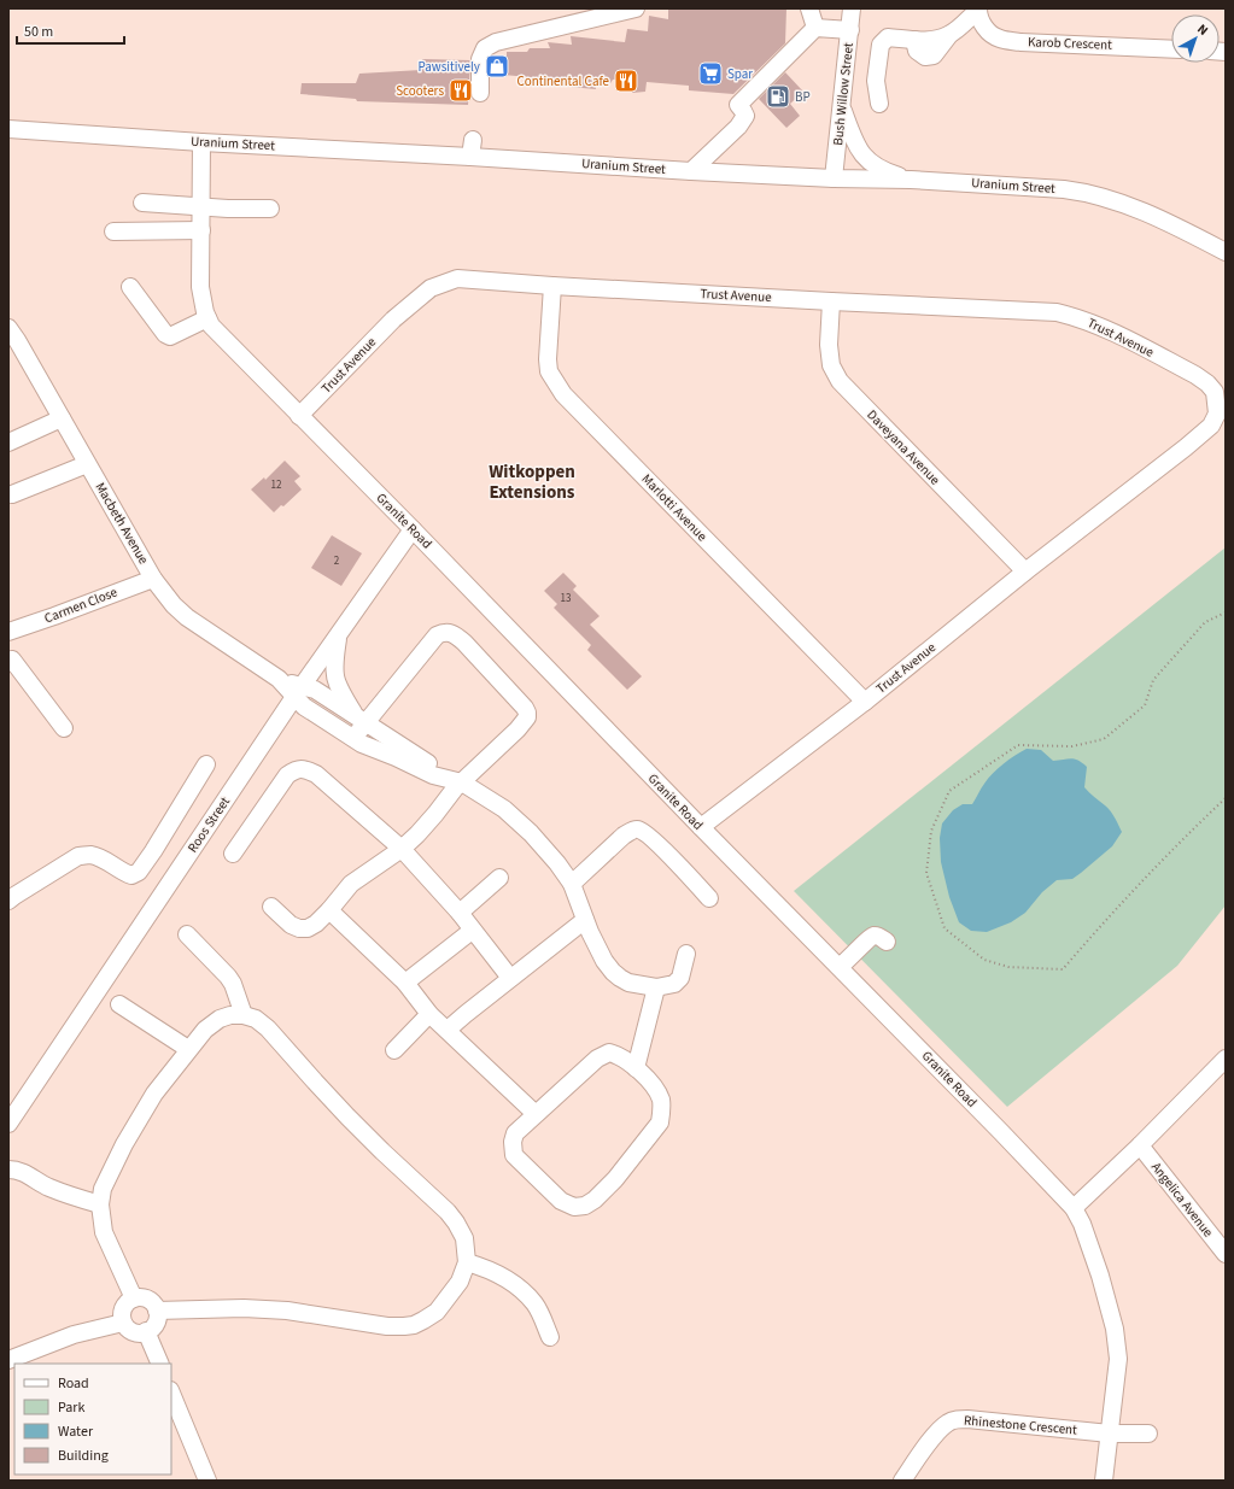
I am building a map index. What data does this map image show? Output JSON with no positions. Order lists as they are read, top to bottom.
{
  "streets": {
    "street": [
      "Karob Crescent",
      "Bush Willow Street",
      "Uranium Street",
      "Trust Avenue",
      "Daveyana Avenue",
      "Marlotti Avenue",
      "Granite Road",
      "Macbeth Avenue",
      "Carmen Close",
      "Roos Street",
      "Angelica Avenue",
      "Rhinestone Crescent"
    ]
  },
  "crossings": [
    ["Bush Willow Street", "Uranium Street"],
    ["Uranium Street", "Granite Road"],
    ["Trust Avenue", "Daveyana Avenue"],
    ["Trust Avenue", "Marlotti Avenue"],
    ["Trust Avenue", "Granite Road"],
    ["Granite Road", "Roos Street"],
    ["Granite Road", "Rhinestone Crescent"],
    ["Macbeth Avenue", "Carmen Close"],
    ["Macbeth Avenue", "Roos Street"]
  ],
  "districts": ["Witkoppen Extensions"],
  "places": {
    "shop": ["Pawsitively"],
    "supermarket": ["Spar"],
    "restaurant": ["Continental Cafe", "Scooters"],
    "fuel station": ["BP"]
  },
  "house_numbers": ["12", "2", "13"],
  "legend": [
    "Road",
    "Park",
    "Water",
    "Building"
  ],
  "scale_bar": "50 m",
  "north": "top right"
}
